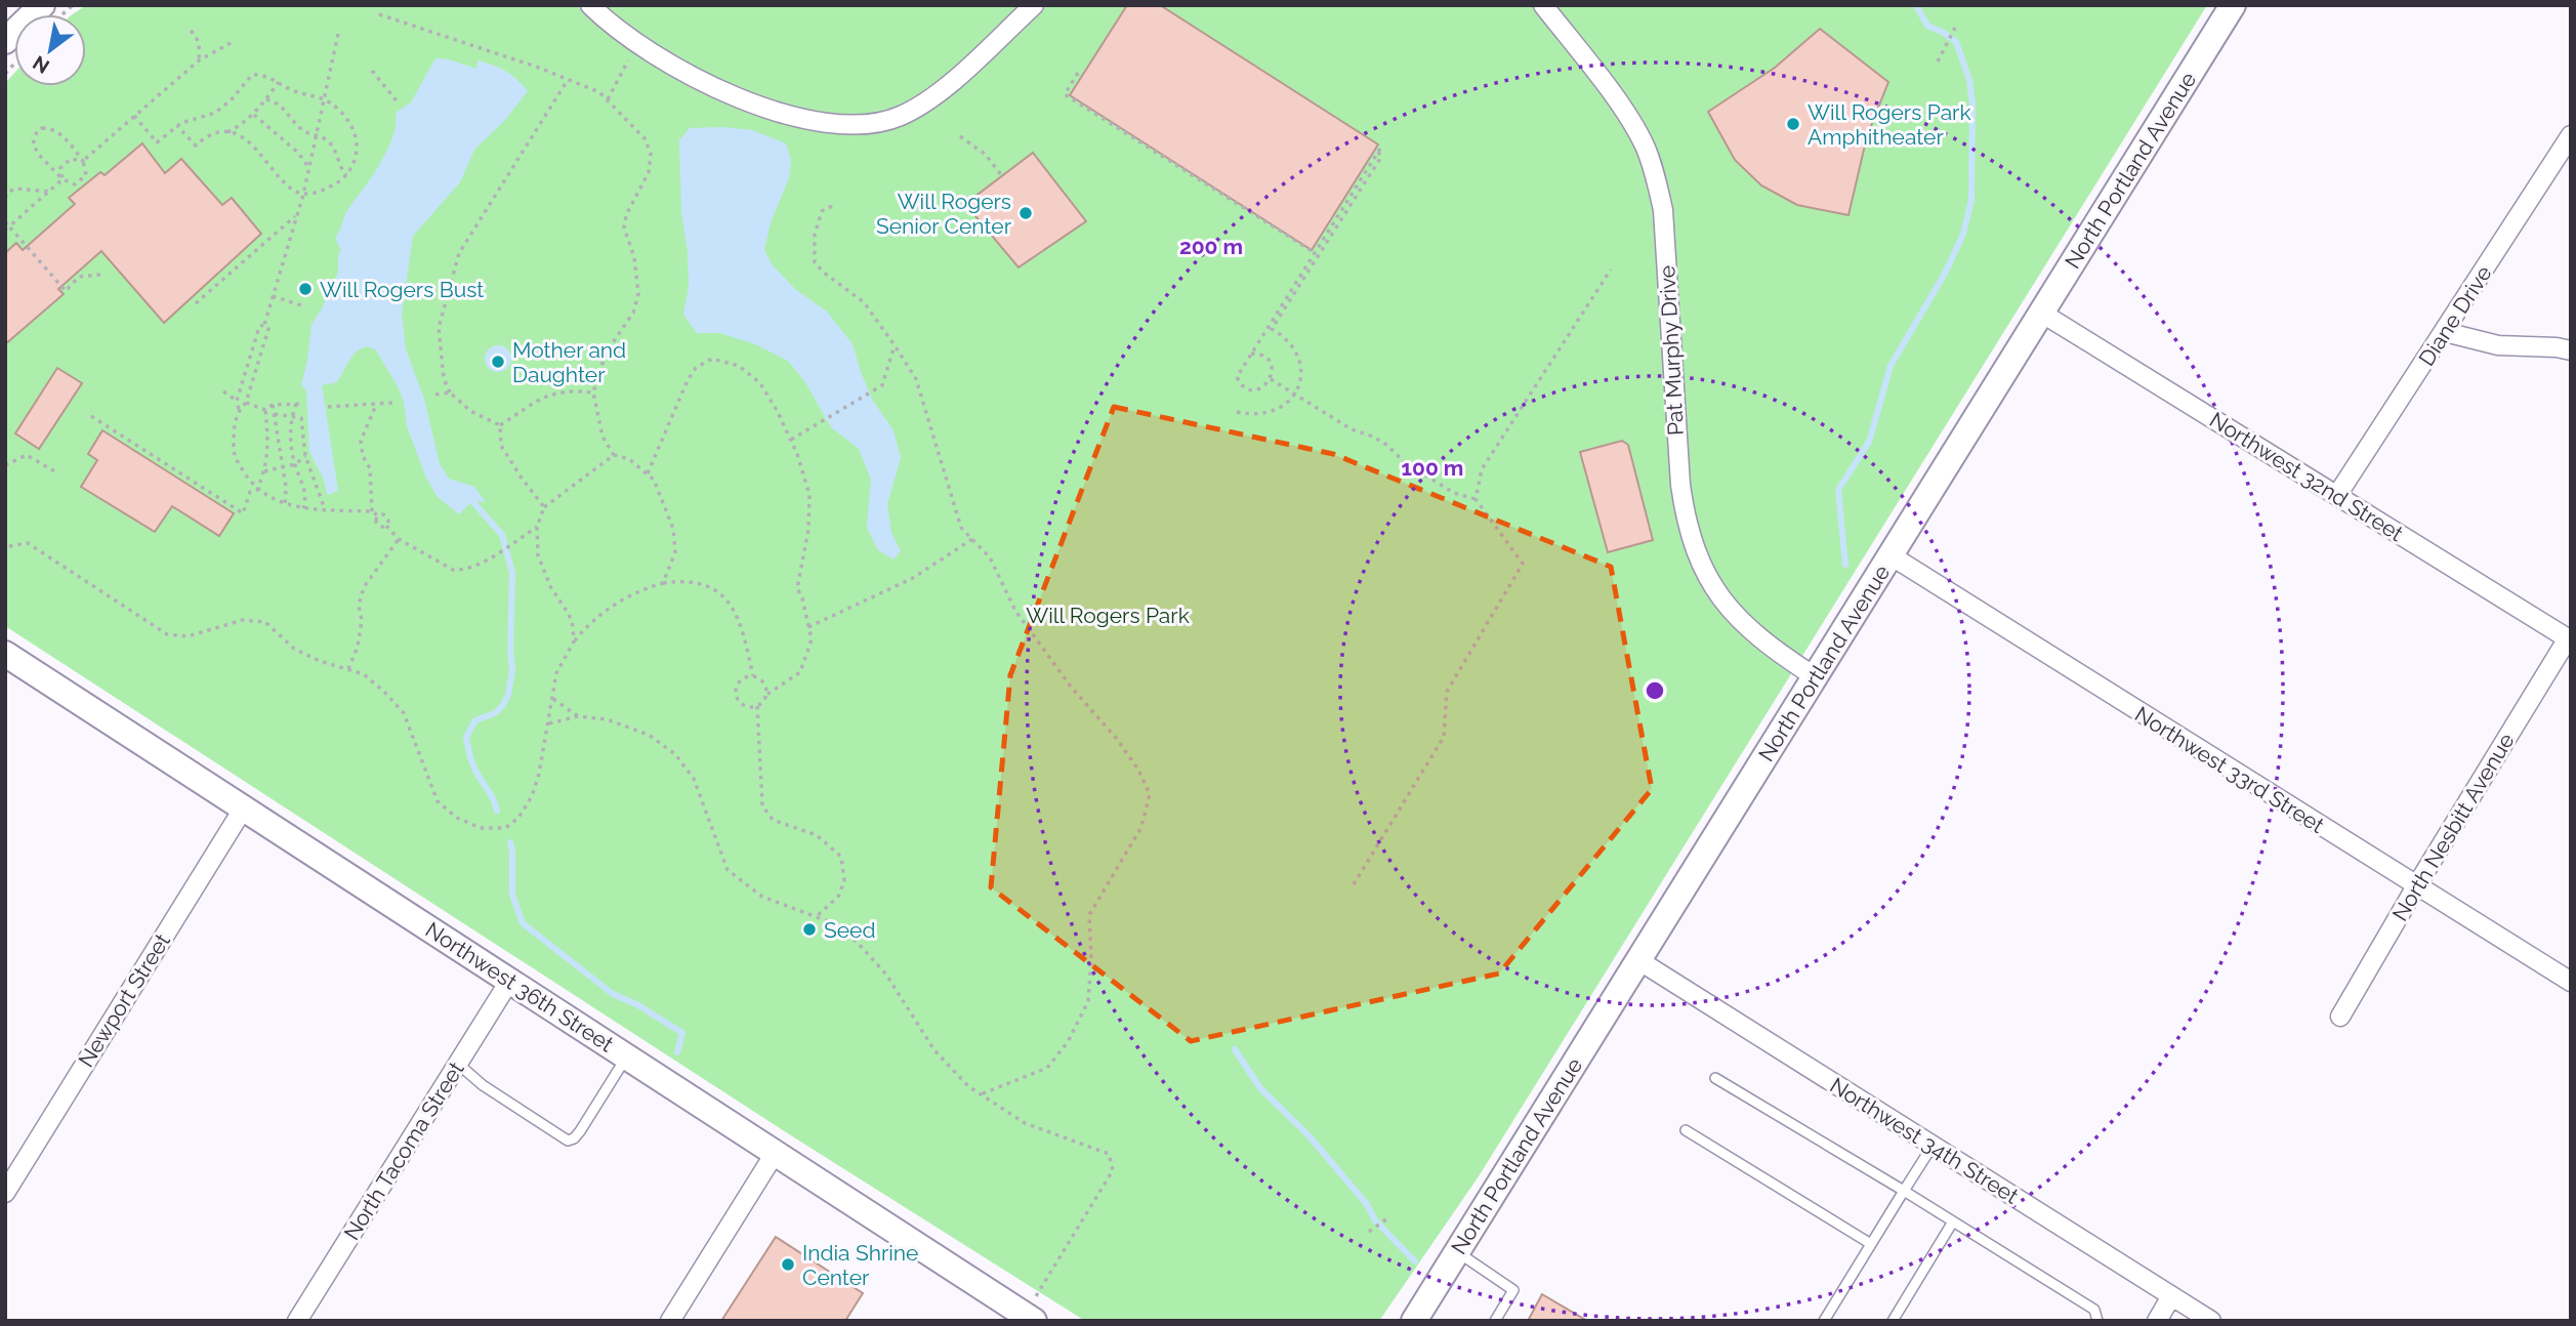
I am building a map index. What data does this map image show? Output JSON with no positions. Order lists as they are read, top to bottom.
{
  "streets": {
    "main road": ["North Portland Avenue", "Northwest 36th Street"],
    "street": [
      "Diane Drive",
      "Pat Murphy Drive",
      "Northwest 32nd Street",
      "Northwest 33rd Street",
      "North Nesbitt Avenue",
      "Newport Street",
      "Northwest 34th Street",
      "North Tacoma Street"
    ]
  },
  "crossings": [
    ["North Portland Avenue", "Pat Murphy Drive"],
    ["North Portland Avenue", "Northwest 32nd Street"],
    ["North Portland Avenue", "Northwest 33rd Street"],
    ["North Portland Avenue", "Northwest 34th Street"],
    ["Diane Drive", "Northwest 32nd Street"],
    ["Northwest 32nd Street", "North Nesbitt Avenue"],
    ["Northwest 33rd Street", "North Nesbitt Avenue"],
    ["Northwest 36th Street", "Newport Street"],
    ["Northwest 36th Street", "North Tacoma Street"]
  ],
  "parks": ["Will Rogers Park"],
  "places": [
    "Will Rogers Park Amphitheater",
    "Will Rogers Senior Center",
    "Will Rogers Bust",
    "Mother and Daughter",
    "Seed",
    "India Shrine Center"
  ],
  "north": "bottom left",
  "rings": ["200 m", "100 m"]
}
